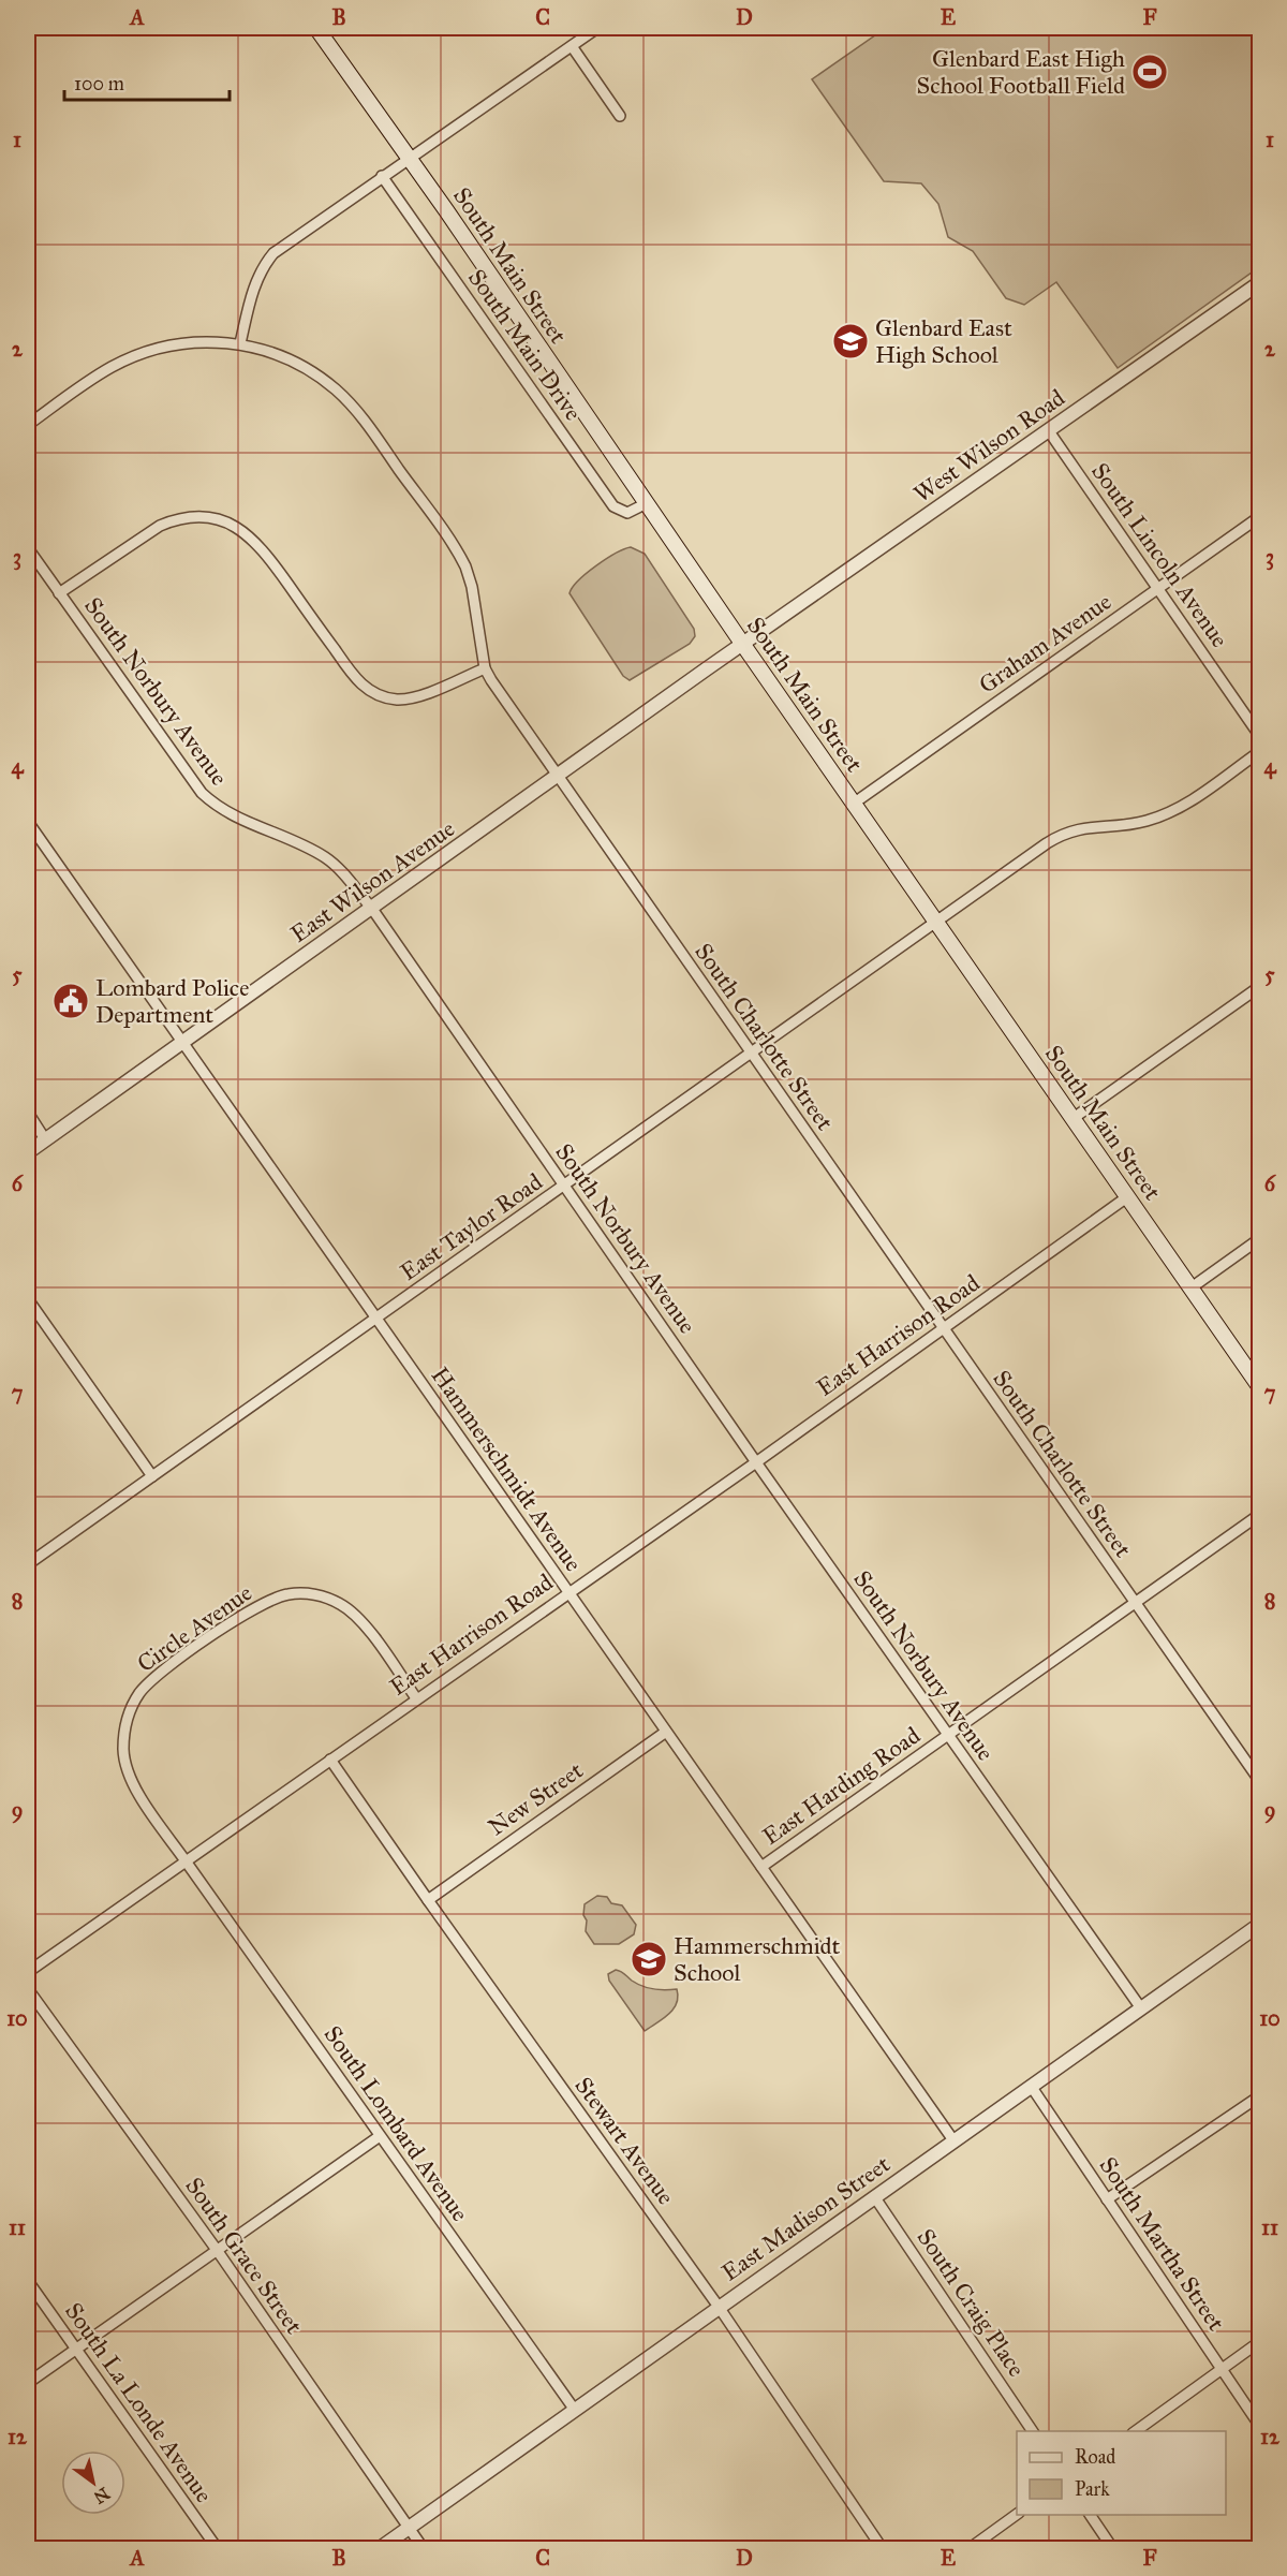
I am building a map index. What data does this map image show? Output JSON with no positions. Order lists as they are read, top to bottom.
{
  "streets": {
    "main road": ["South Main Street"],
    "street": [
      "South Main Drive",
      "West Wilson Road",
      "South Lincoln Avenue",
      "Graham Avenue",
      "South Norbury Avenue",
      "East Wilson Avenue",
      "South Charlotte Street",
      "East Taylor Road",
      "East Harrison Road",
      "Hammerschmidt Avenue",
      "Circle Avenue",
      "East Harding Road",
      "New Street",
      "South Lombard Avenue",
      "Stewart Avenue",
      "East Madison Street",
      "South Martha Street",
      "South Grace Street",
      "South Craig Place",
      "South La Londe Avenue"
    ]
  },
  "crossings": [
    ["South Main Street", "South Main Drive"],
    ["South Main Street", "West Wilson Road"],
    ["South Main Street", "Graham Avenue"],
    ["South Main Street", "East Wilson Avenue"],
    ["South Main Street", "East Taylor Road"],
    ["South Main Street", "East Harrison Road"],
    ["West Wilson Road", "South Lincoln Avenue"],
    ["West Wilson Road", "East Wilson Avenue"],
    ["South Lincoln Avenue", "Graham Avenue"],
    ["South Norbury Avenue", "East Wilson Avenue"],
    ["South Norbury Avenue", "East Taylor Road"],
    ["South Norbury Avenue", "East Harrison Road"],
    ["South Norbury Avenue", "East Harding Road"],
    ["South Norbury Avenue", "East Madison Street"],
    ["East Wilson Avenue", "South Charlotte Street"],
    ["East Wilson Avenue", "Hammerschmidt Avenue"],
    ["South Charlotte Street", "East Taylor Road"],
    ["South Charlotte Street", "East Harrison Road"],
    ["South Charlotte Street", "East Harding Road"],
    ["East Taylor Road", "Hammerschmidt Avenue"],
    ["East Harrison Road", "Hammerschmidt Avenue"],
    ["East Harrison Road", "Circle Avenue"],
    ["East Harrison Road", "South Lombard Avenue"],
    ["East Harrison Road", "Stewart Avenue"],
    ["Hammerschmidt Avenue", "East Harding Road"],
    ["Hammerschmidt Avenue", "New Street"],
    ["Hammerschmidt Avenue", "East Madison Street"],
    ["Circle Avenue", "South Lombard Avenue"],
    ["New Street", "Stewart Avenue"],
    ["South Lombard Avenue", "East Madison Street"],
    ["Stewart Avenue", "East Madison Street"],
    ["East Madison Street", "South Martha Street"],
    ["East Madison Street", "South Grace Street"],
    ["East Madison Street", "South Craig Place"]
  ],
  "places": {
    "sports": ["Glenbard East High School Football Field"],
    "school or university": ["Glenbard East High School", "Hammerschmidt School"],
    "public building": ["Lombard Police Department"]
  },
  "legend": ["Road", "Park"],
  "scale_bar": "100 m",
  "north": "bottom right",
  "grid": {
    "columns": [
      "A",
      "B",
      "C",
      "D",
      "E",
      "F"
    ],
    "rows": [
      "1",
      "2",
      "3",
      "4",
      "5",
      "6",
      "7",
      "8",
      "9",
      "10",
      "11",
      "12"
    ]
  }
}
